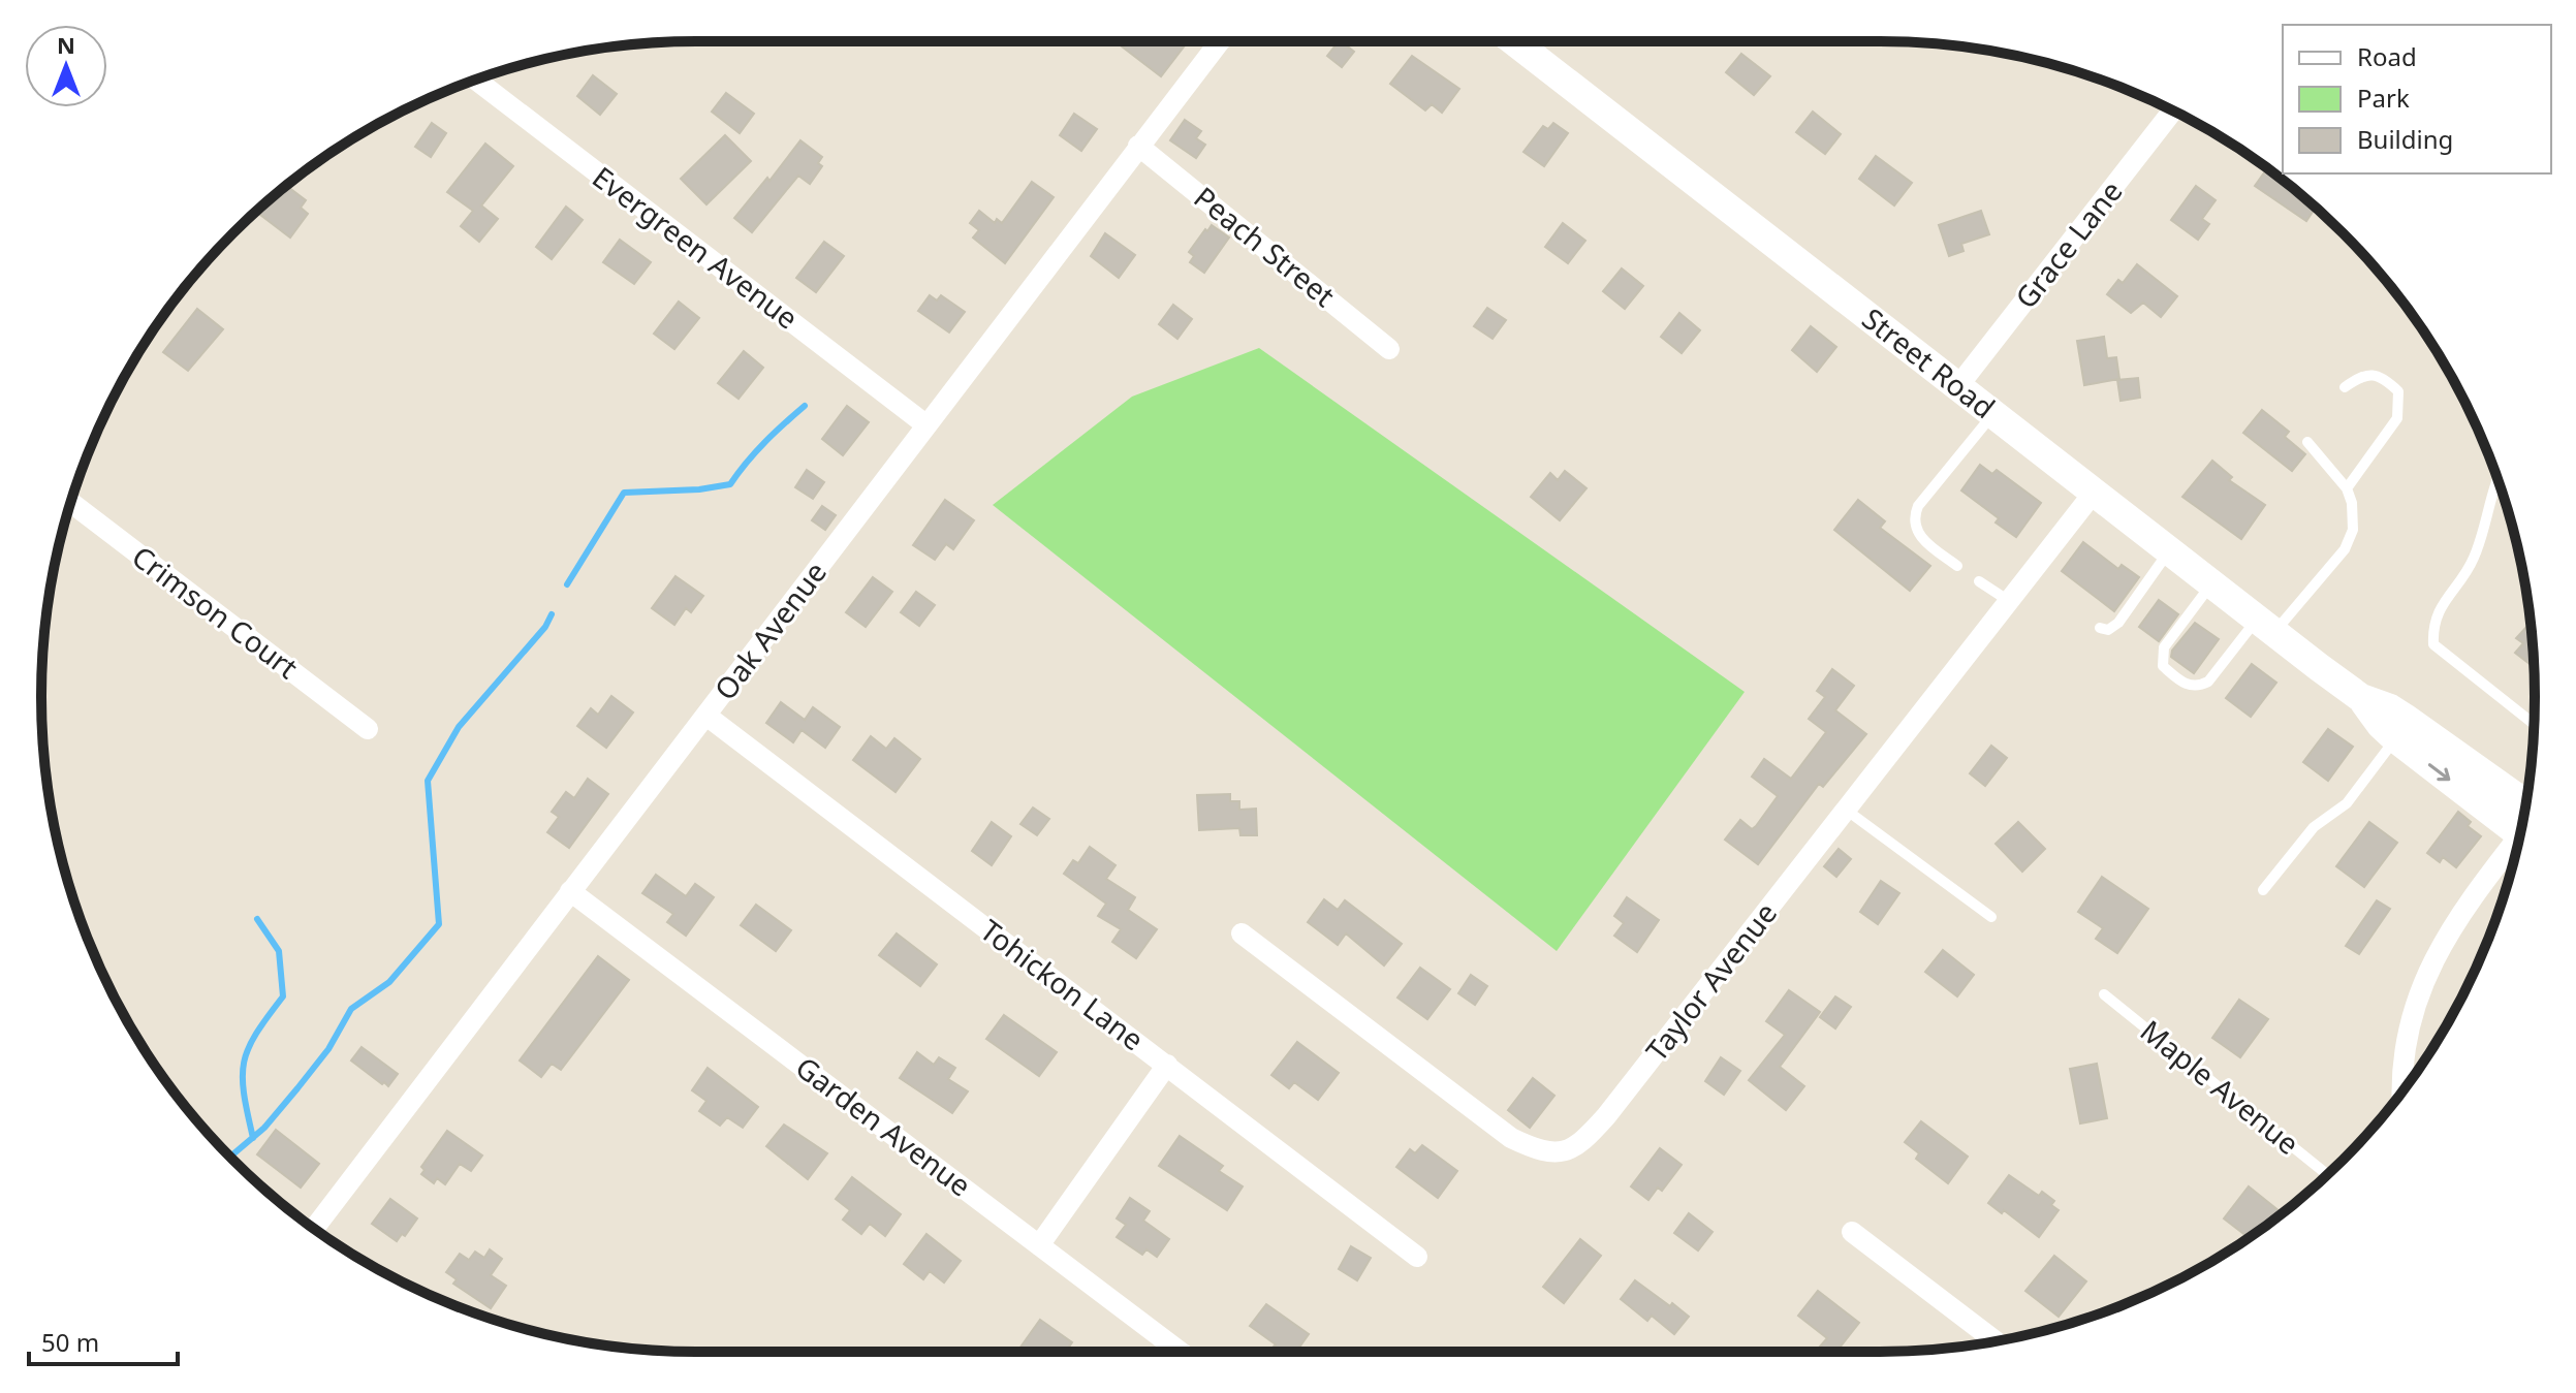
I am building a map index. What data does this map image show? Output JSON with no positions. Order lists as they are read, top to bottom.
{
  "streets": {
    "main road": ["Street Road"],
    "street": [
      "Grace Lane",
      "Peach Street",
      "Evergreen Avenue",
      "Crimson Court",
      "Oak Avenue",
      "Taylor Avenue",
      "Tohickon Lane",
      "Garden Avenue"
    ],
    "lane": ["Maple Avenue"]
  },
  "crossings": [
    ["Grace Lane", "Street Road"],
    ["Peach Street", "Oak Avenue"],
    ["Evergreen Avenue", "Oak Avenue"],
    ["Street Road", "Taylor Avenue"],
    ["Oak Avenue", "Tohickon Lane"],
    ["Oak Avenue", "Garden Avenue"]
  ],
  "legend": ["Road", "Park", "Building"],
  "scale_bar": "50 m",
  "north": "top"
}
